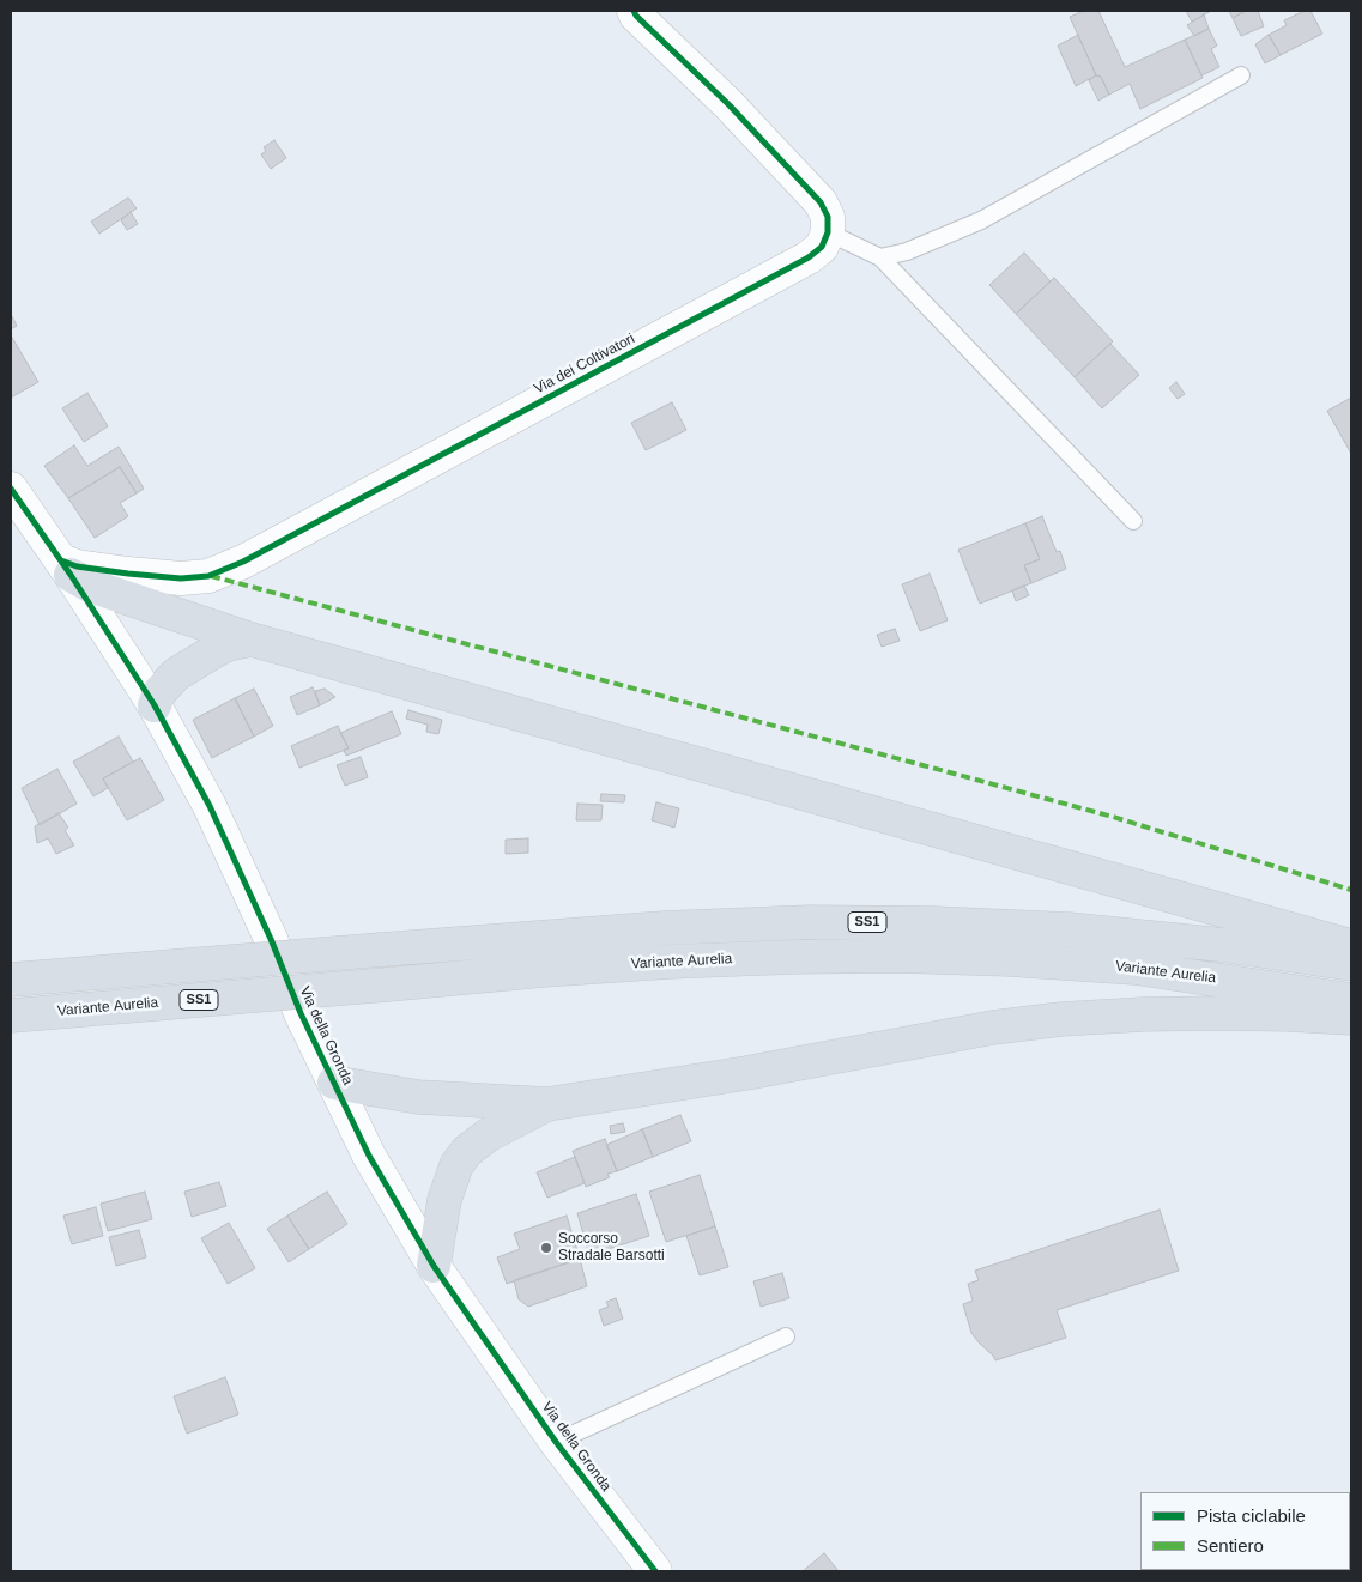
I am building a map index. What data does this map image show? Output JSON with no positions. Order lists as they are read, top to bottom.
{
  "streets": {
    "highway": ["SS1", "Variante Aurelia"],
    "street": ["Via dei Coltivatori", "Via della Gronda"]
  },
  "crossings": [
    ["Via dei Coltivatori", "Via della Gronda"]
  ],
  "places": ["Soccorso Stradale Barsotti"],
  "legend": ["Pista ciclabile", "Sentiero"]
}
